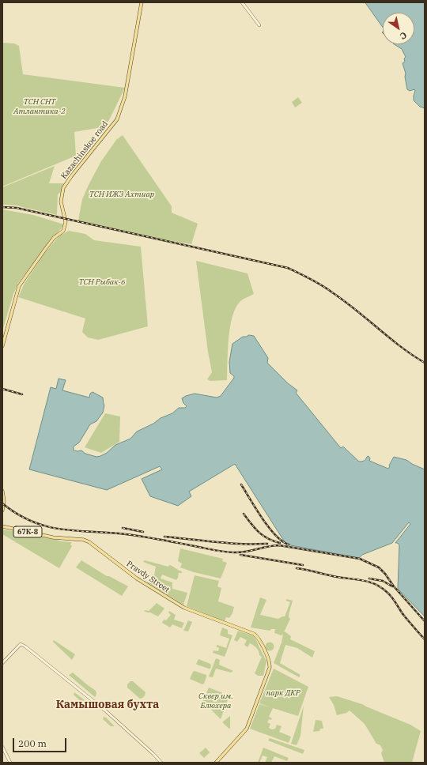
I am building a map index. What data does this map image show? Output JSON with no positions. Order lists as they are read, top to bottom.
{
  "streets": {
    "main road": ["Kazachinskoe road", "67К-8", "Pravdy Street"]
  },
  "districts": ["Камышовая бухта"],
  "parks": [
    "ТСН СНТ Атлантика-2",
    "ТСН ИЖЗ Ахтиар",
    "ТСН Рыбак-6",
    "парк ДКР",
    "Сквер им. Блюхера"
  ],
  "scale_bar": "200 m",
  "north": "bottom right"
}
